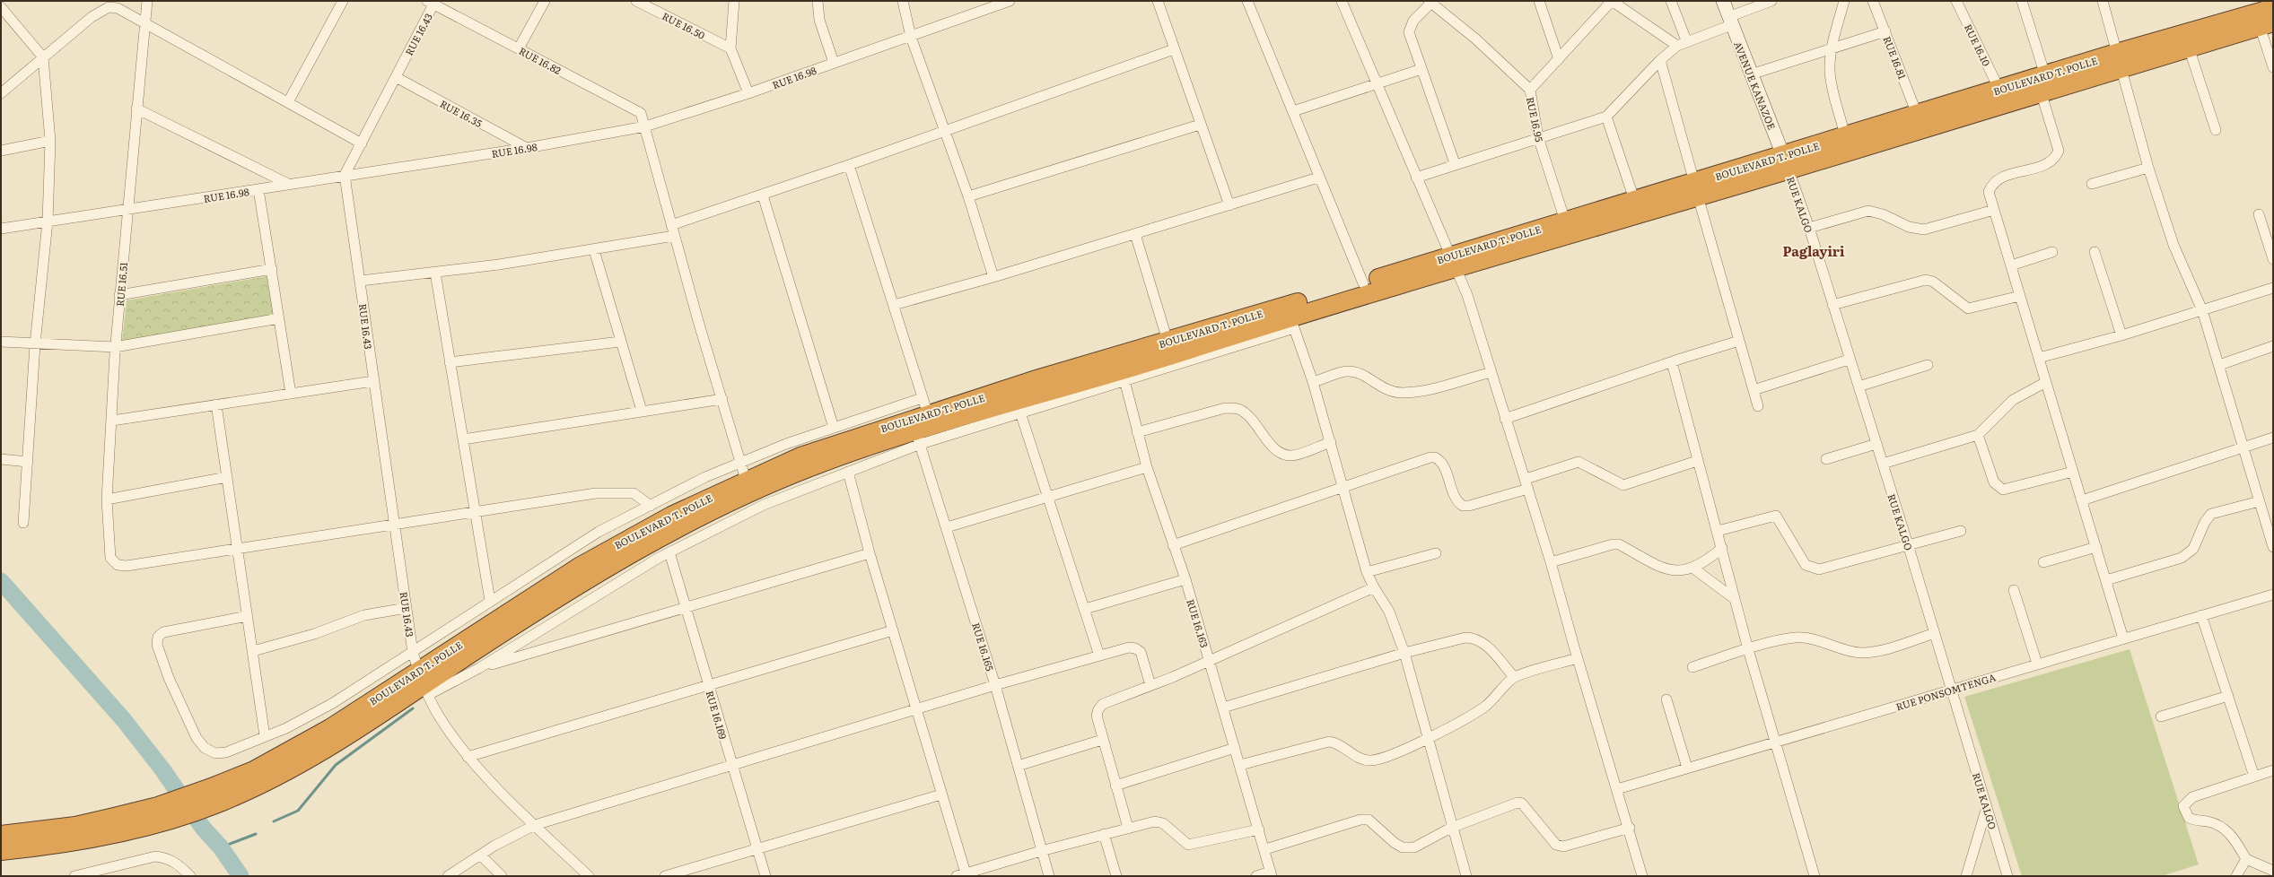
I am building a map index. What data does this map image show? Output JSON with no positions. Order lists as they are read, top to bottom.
{
  "streets": {
    "highway": ["BOULEVARD T. POLLE"],
    "street": [
      "RUE 16.50",
      "RUE 16.43",
      "RUE 16.10",
      "RUE 16.81",
      "RUE 16.82",
      "RUE 16.98",
      "AVENUE KANAZOE",
      "RUE 16.35",
      "RUE 16.95",
      "RUE KALGO",
      "RUE 16.51",
      "RUE 16.163",
      "RUE 16.165",
      "RUE PONSOMTENGA",
      "RUE 16.169"
    ]
  },
  "crossings": [
    ["RUE 16.43", "RUE 16.82"],
    ["RUE 16.43", "BOULEVARD T. POLLE"],
    ["RUE 16.43", "RUE 16.98"],
    ["RUE 16.43", "RUE 16.35"],
    ["RUE 16.10", "BOULEVARD T. POLLE"],
    ["RUE 16.81", "BOULEVARD T. POLLE"],
    ["RUE 16.82", "BOULEVARD T. POLLE"],
    ["RUE 16.82", "RUE 16.98"],
    ["BOULEVARD T. POLLE", "AVENUE KANAZOE"],
    ["BOULEVARD T. POLLE", "RUE 16.95"],
    ["BOULEVARD T. POLLE", "RUE KALGO"],
    ["BOULEVARD T. POLLE", "RUE 16.163"],
    ["BOULEVARD T. POLLE", "RUE 16.165"],
    ["RUE 16.98", "RUE 16.35"],
    ["RUE 16.98", "RUE 16.51"],
    ["AVENUE KANAZOE", "RUE KALGO"],
    ["RUE KALGO", "RUE PONSOMTENGA"]
  ],
  "districts": ["Paglayiri"]
}
